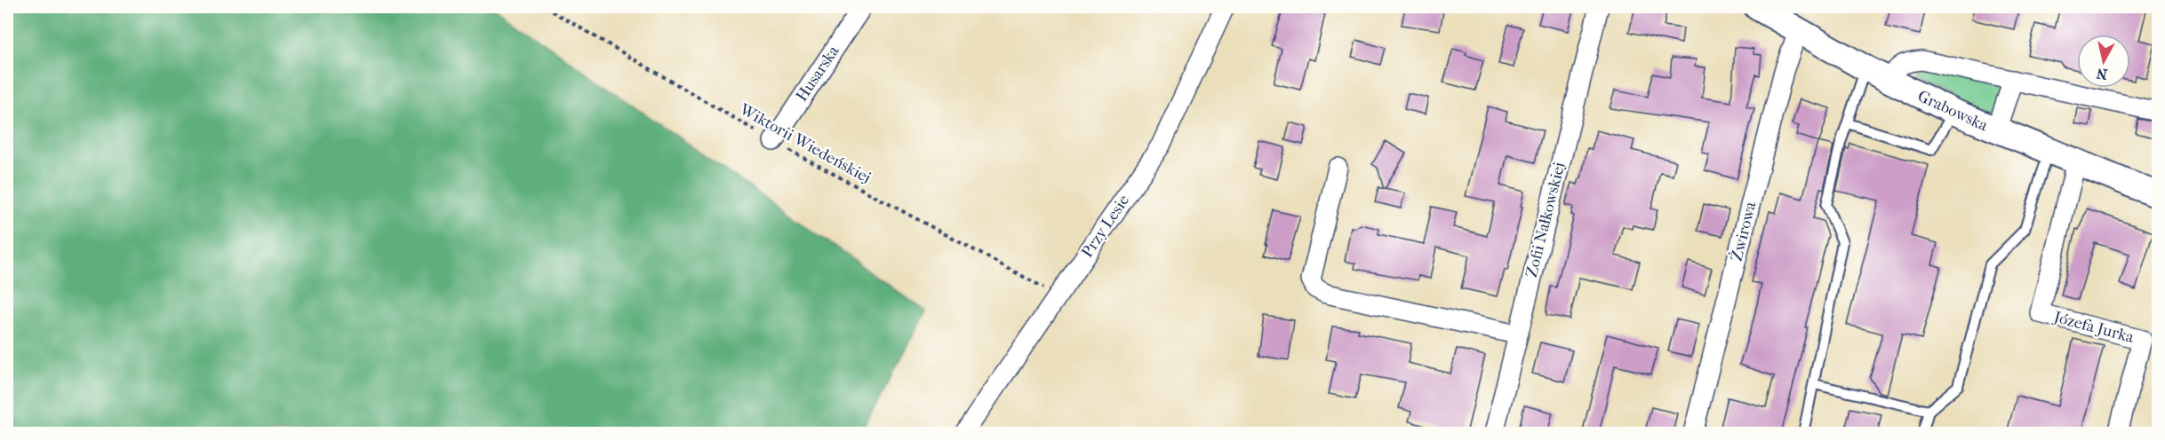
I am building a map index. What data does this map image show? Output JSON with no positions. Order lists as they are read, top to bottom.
{
  "streets": {
    "street": [
      "Husarska",
      "Grabowska",
      "Zofii Nałkowskiej",
      "Przy Lesie",
      "Żwirowa",
      "Józefa Jurka"
    ],
    "path": ["Wiktorii Wiedeńskiej"]
  },
  "crossings": [
    ["Husarska", "Wiktorii Wiedeńskiej"],
    ["Grabowska", "Żwirowa"],
    ["Grabowska", "Józefa Jurka"],
    ["Wiktorii Wiedeńskiej", "Przy Lesie"]
  ],
  "north": "bottom"
}
